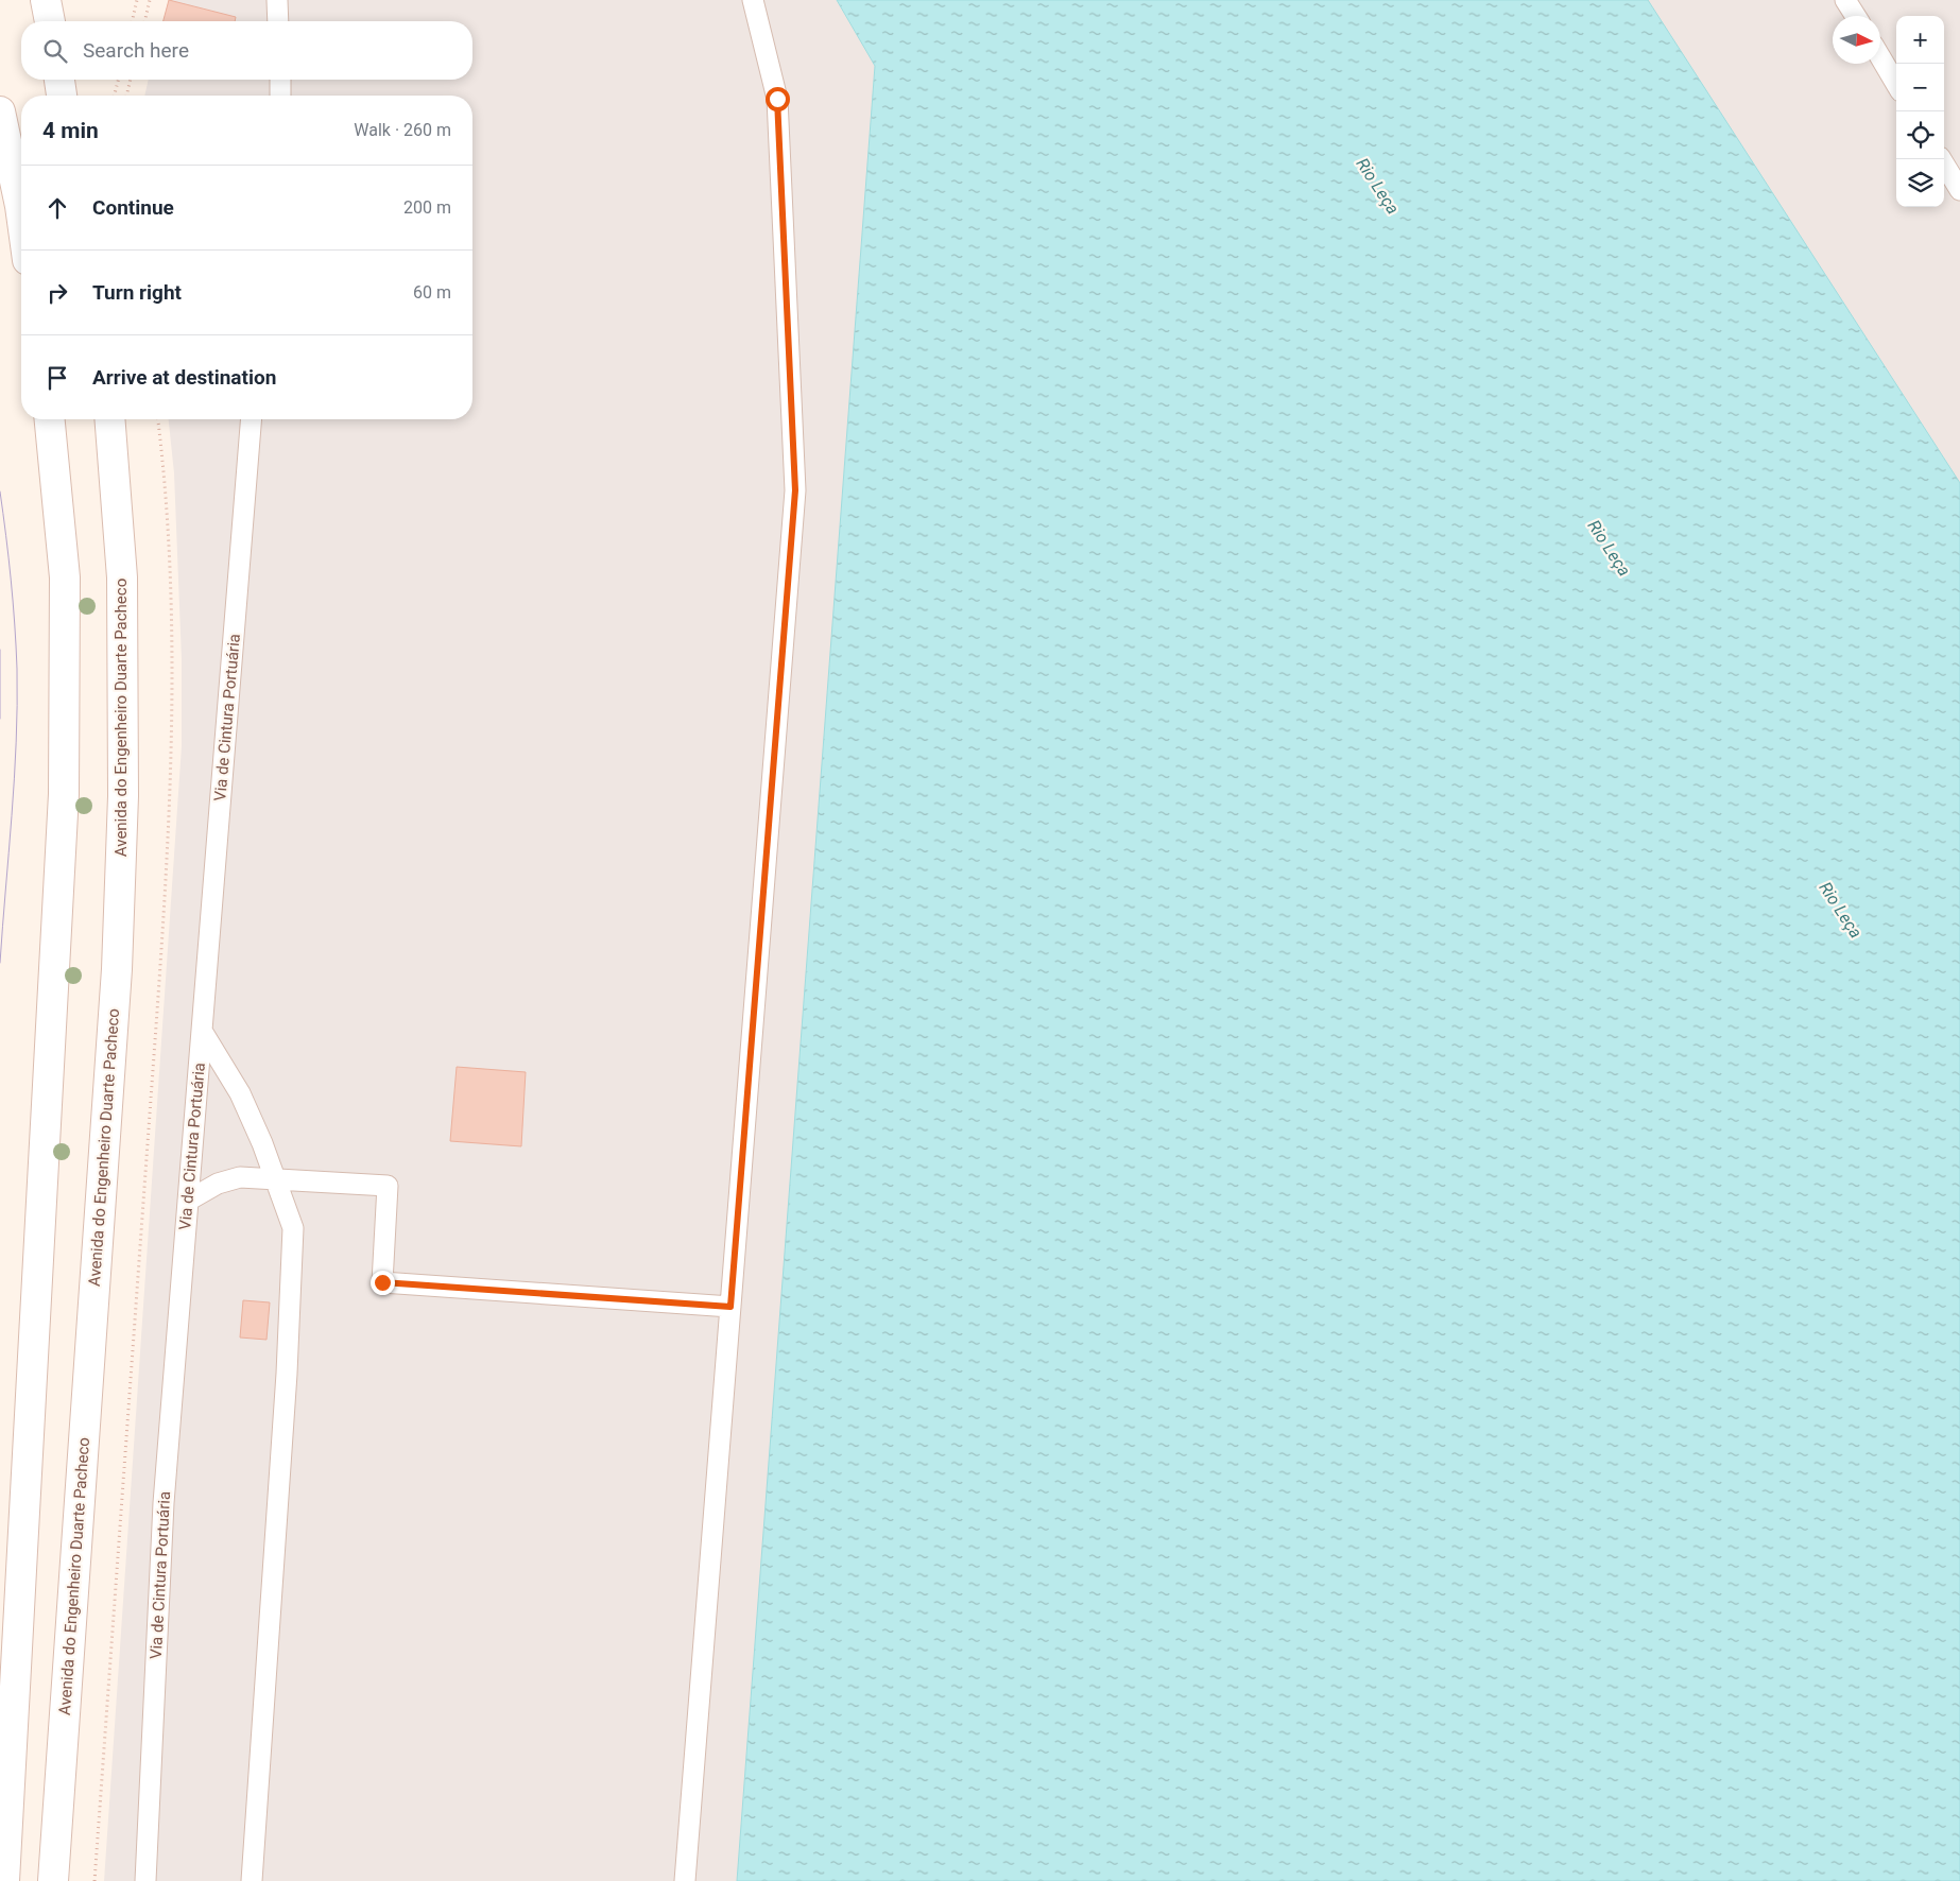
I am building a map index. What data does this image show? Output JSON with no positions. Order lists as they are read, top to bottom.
{
  "streets": {
    "main road": ["Avenida do Engenheiro Duarte Pacheco"],
    "lane": ["Via de Cintura Portuária"]
  },
  "water": ["Rio Leça"],
  "north": "right",
  "page": {
    "map_buttons": ["+", "−"],
    "search": "Search here",
    "heading": ["4 min", "Walk · 260 m"],
    "list": [
      ["Continue", "200 m"],
      ["Turn right", "60 m"],
      "Arrive at destination"
    ]
  }
}
